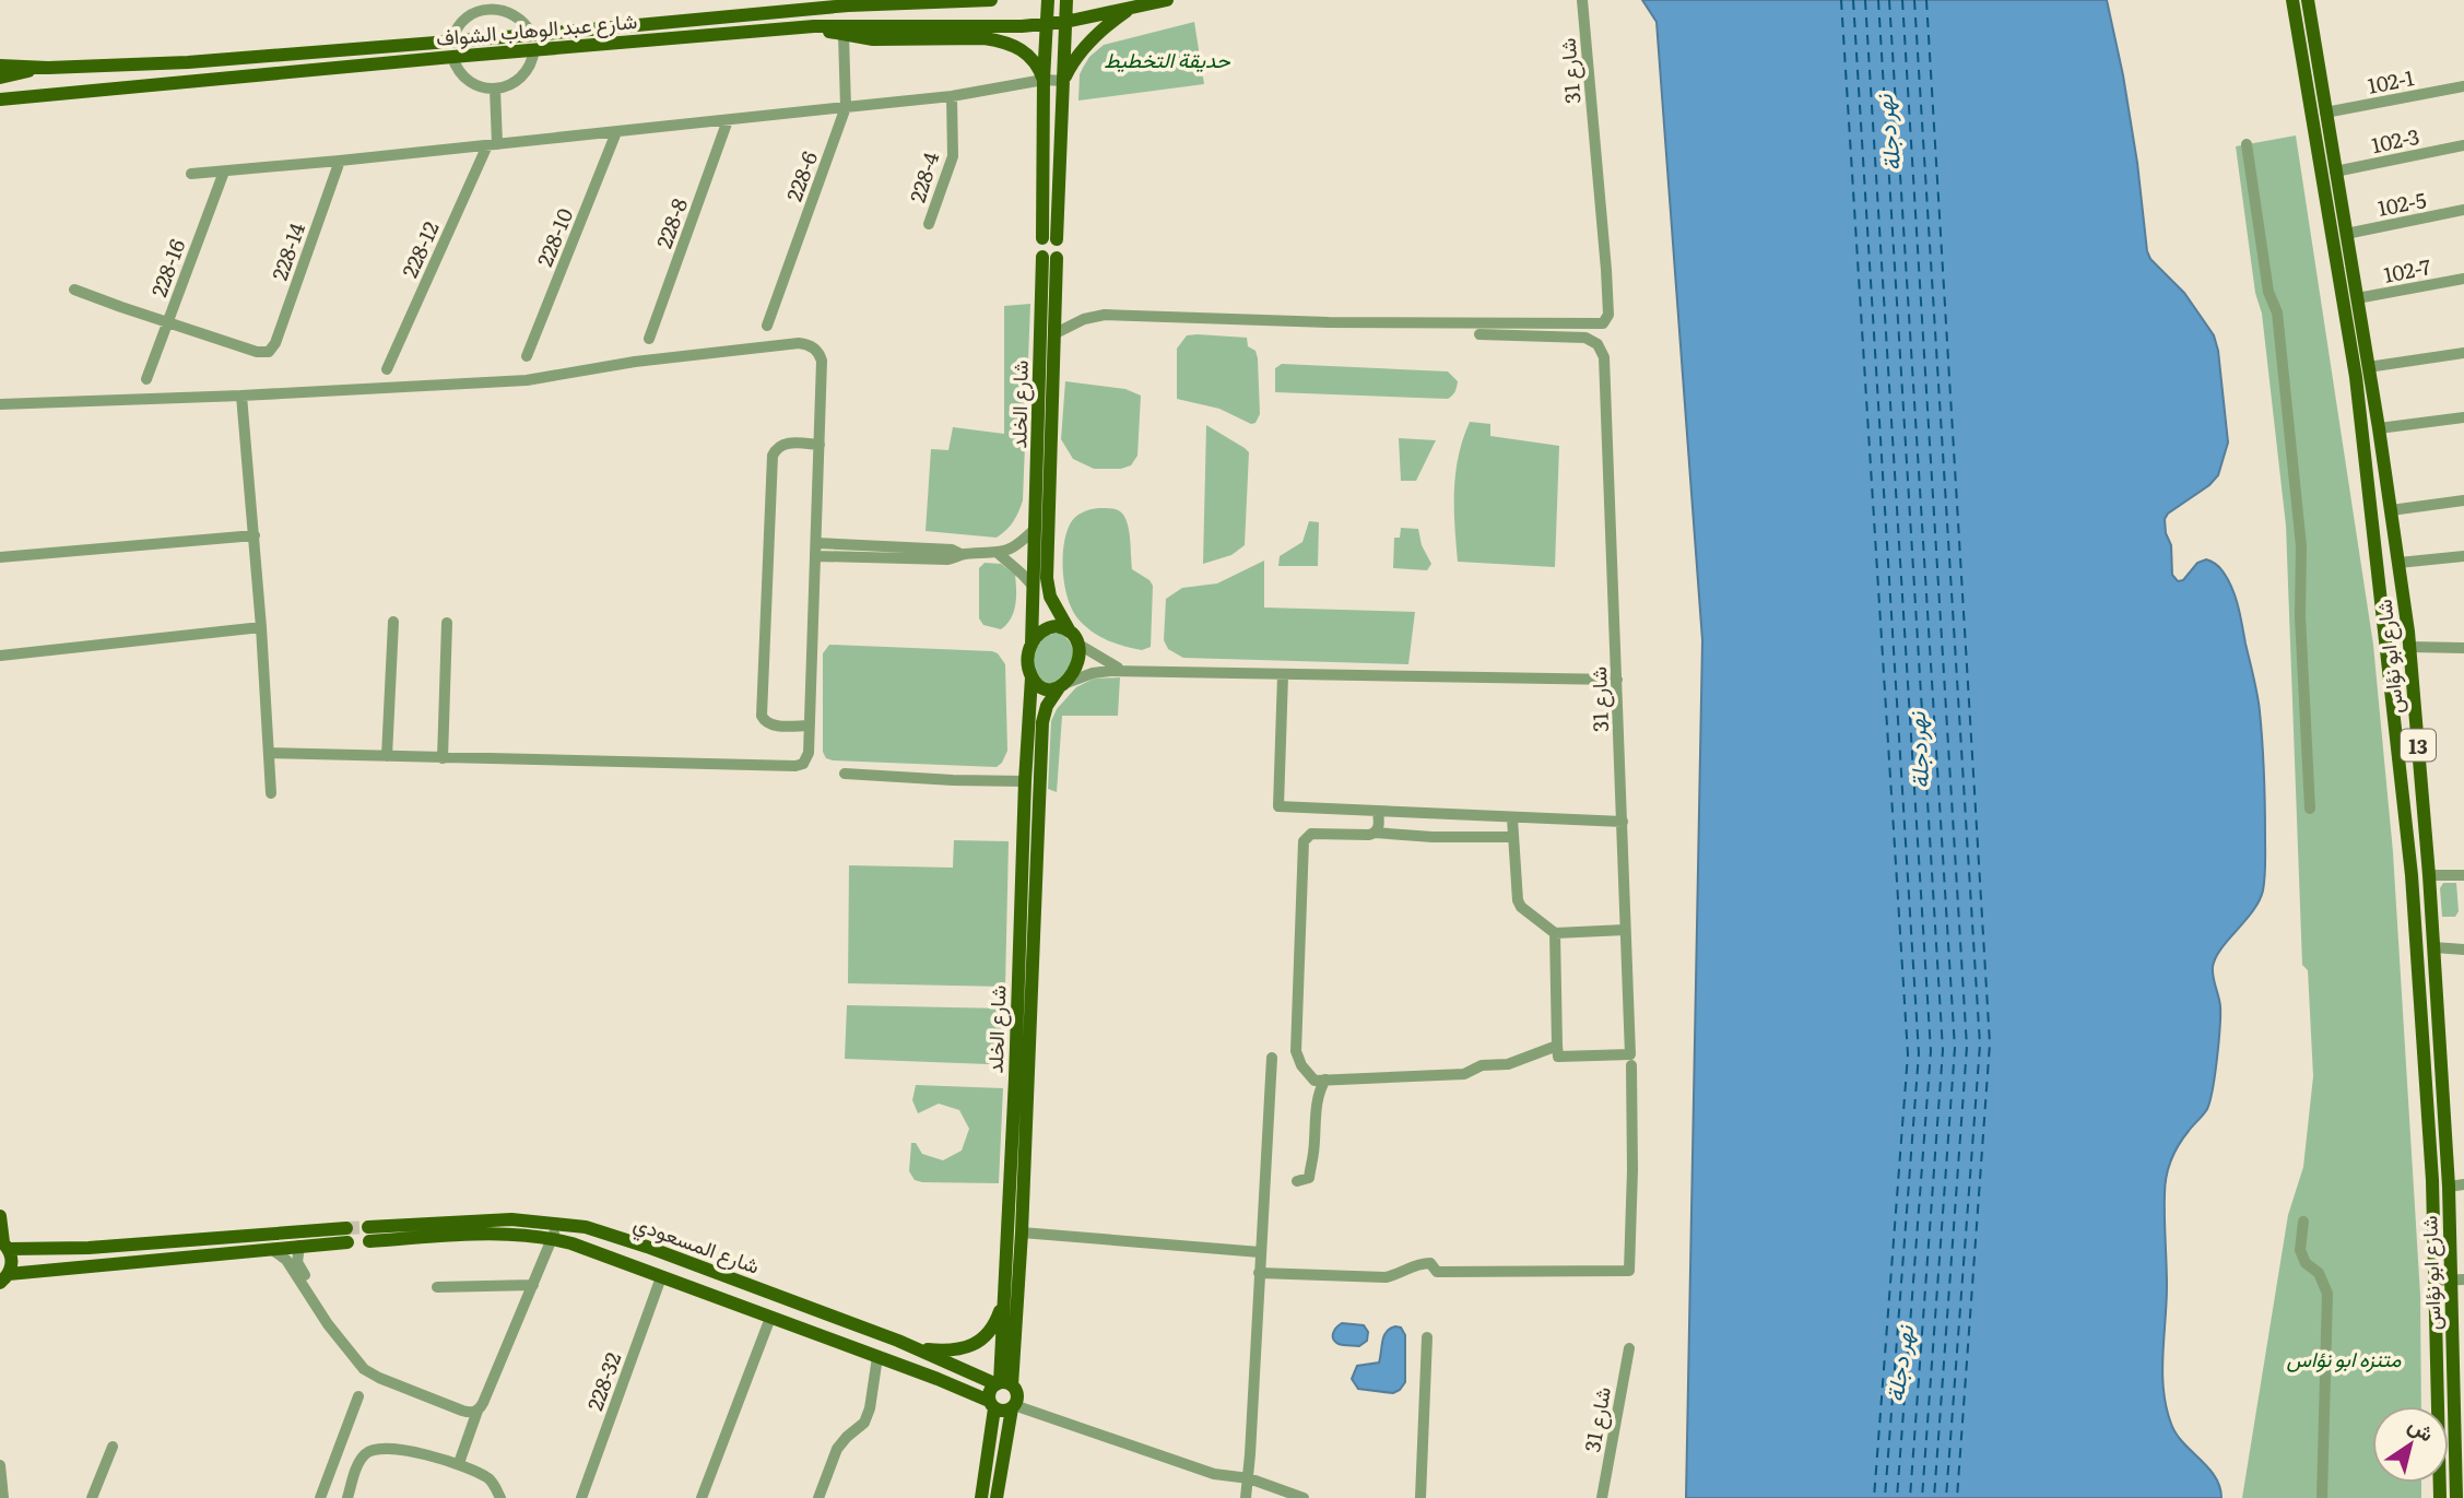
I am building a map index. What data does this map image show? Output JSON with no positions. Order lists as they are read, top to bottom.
{
  "streets": {
    "main road": [
      "شارع عبد الوهاب الشواف",
      "شارع الخلد",
      "شارع ابو نؤاس",
      "13",
      "شارع المسعودي"
    ],
    "street": [
      "شارع 31",
      "102-1",
      "102-3",
      "228-6",
      "228-4",
      "102-5",
      "228-8",
      "228-10",
      "228-12",
      "228-14",
      "228-16",
      "102-7",
      "228-32"
    ]
  },
  "crossings": [
    ["شارع 31", "شارع الخلد"],
    ["102-1", "شارع ابو نؤاس"],
    ["102-3", "شارع ابو نؤاس"],
    ["102-5", "شارع ابو نؤاس"],
    ["228-14", "228-16"],
    ["102-7", "شارع ابو نؤاس"],
    ["شارع الخلد", "شارع المسعودي"],
    ["شارع المسعودي", "228-32"]
  ],
  "water": ["نهر دجلة"],
  "parks": ["حديقة التخطيط", "متنزه ابو نؤاس"],
  "north": "top right"
}
